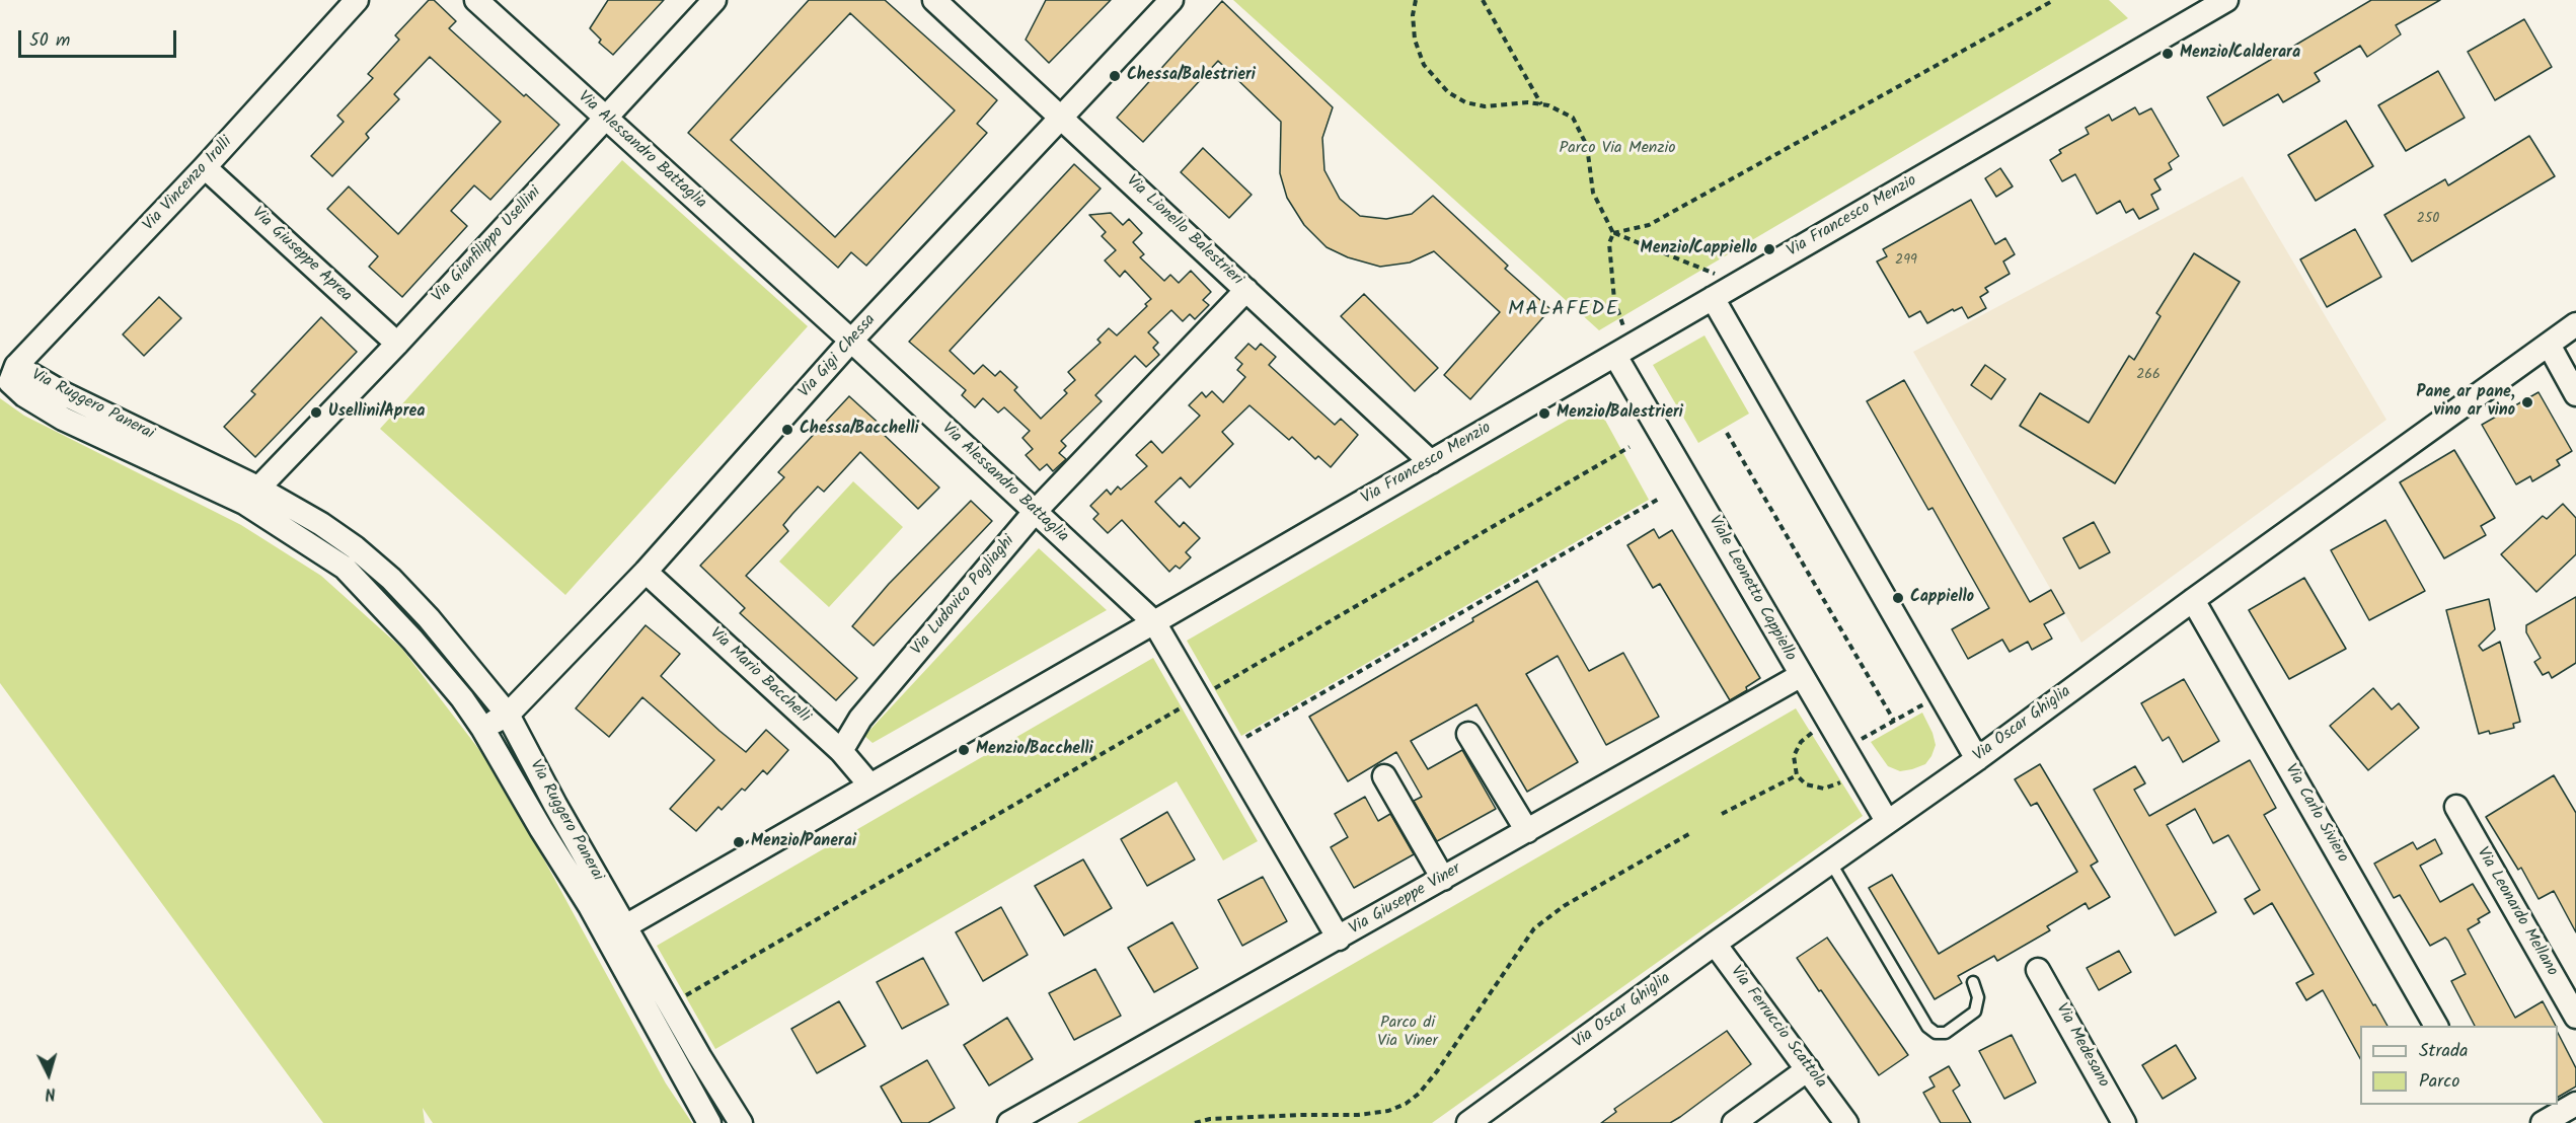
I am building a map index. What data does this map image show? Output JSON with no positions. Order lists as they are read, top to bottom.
{
  "streets": {
    "street": [
      "Via Alessandro Battaglia",
      "Via Vincenzo Irolli",
      "Via Francesco Menzio",
      "Via Lionello Balestrieri",
      "Via Gianfilippo Usellini",
      "Via Giuseppe Aprea",
      "Via Gigi Chessa",
      "Via Ruggero Panerai",
      "Viale Leonetto Cappiello",
      "Via Ludovico Pogliaghi",
      "Via Mario Bacchelli",
      "Via Oscar Ghiglia",
      "Via Carlo Siviero",
      "Via Giuseppe Viner",
      "Via Leonardo Mellano",
      "Via Ferruccio Scattola",
      "Via Medesano"
    ]
  },
  "crossings": [
    ["Via Alessandro Battaglia", "Via Francesco Menzio"],
    ["Via Alessandro Battaglia", "Via Gianfilippo Usellini"],
    ["Via Alessandro Battaglia", "Via Gigi Chessa"],
    ["Via Alessandro Battaglia", "Via Ludovico Pogliaghi"],
    ["Via Alessandro Battaglia", "Via Giuseppe Viner"],
    ["Via Vincenzo Irolli", "Via Giuseppe Aprea"],
    ["Via Vincenzo Irolli", "Via Ruggero Panerai"],
    ["Via Francesco Menzio", "Via Lionello Balestrieri"],
    ["Via Francesco Menzio", "Via Ruggero Panerai"],
    ["Via Francesco Menzio", "Viale Leonetto Cappiello"],
    ["Via Francesco Menzio", "Via Mario Bacchelli"],
    ["Via Lionello Balestrieri", "Via Gigi Chessa"],
    ["Via Lionello Balestrieri", "Via Ludovico Pogliaghi"],
    ["Via Gianfilippo Usellini", "Via Giuseppe Aprea"],
    ["Via Gianfilippo Usellini", "Via Ruggero Panerai"],
    ["Via Gigi Chessa", "Via Ruggero Panerai"],
    ["Via Gigi Chessa", "Via Mario Bacchelli"],
    ["Viale Leonetto Cappiello", "Via Oscar Ghiglia"],
    ["Viale Leonetto Cappiello", "Via Giuseppe Viner"],
    ["Via Ludovico Pogliaghi", "Via Mario Bacchelli"],
    ["Via Oscar Ghiglia", "Via Carlo Siviero"],
    ["Via Oscar Ghiglia", "Via Ferruccio Scattola"]
  ],
  "districts": ["MALAFEDE"],
  "parks": ["Parco Via Menzio", "Parco di Via Viner"],
  "places": [
    "Menzio/Calderara",
    "Chessa/Balestrieri",
    "Menzio/Cappiello",
    "Pane ar pane, vino ar vino",
    "Usellini/Aprea",
    "Menzio/Balestrieri",
    "Chessa/Bacchelli",
    "Cappiello",
    "Menzio/Bacchelli",
    "Menzio/Panerai"
  ],
  "house_numbers": ["250", "299", "266"],
  "legend": ["Strada", "Parco"],
  "scale_bar": "50 m",
  "north": "bottom"
}
